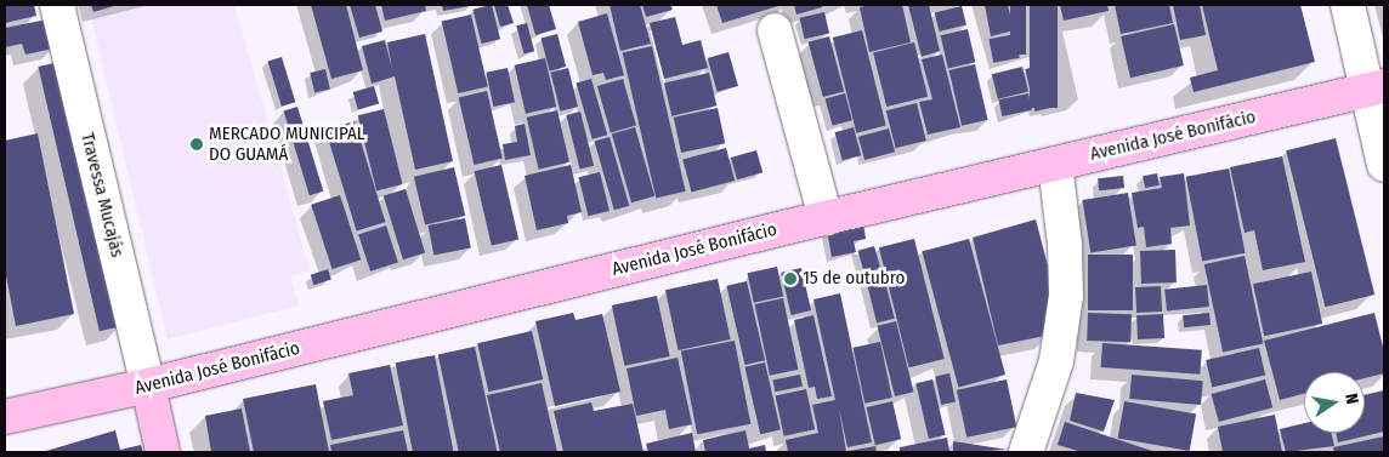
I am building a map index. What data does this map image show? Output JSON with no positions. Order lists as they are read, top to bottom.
{
  "streets": {
    "main road": ["Avenida José Bonifácio"],
    "street": ["Travessa Mucajás"]
  },
  "crossings": [
    ["Avenida José Bonifácio", "Travessa Mucajás"]
  ],
  "places": ["MERCADO MUNICIPAL DO GUAMÁ", "15 de outubro"],
  "north": "right"
}
